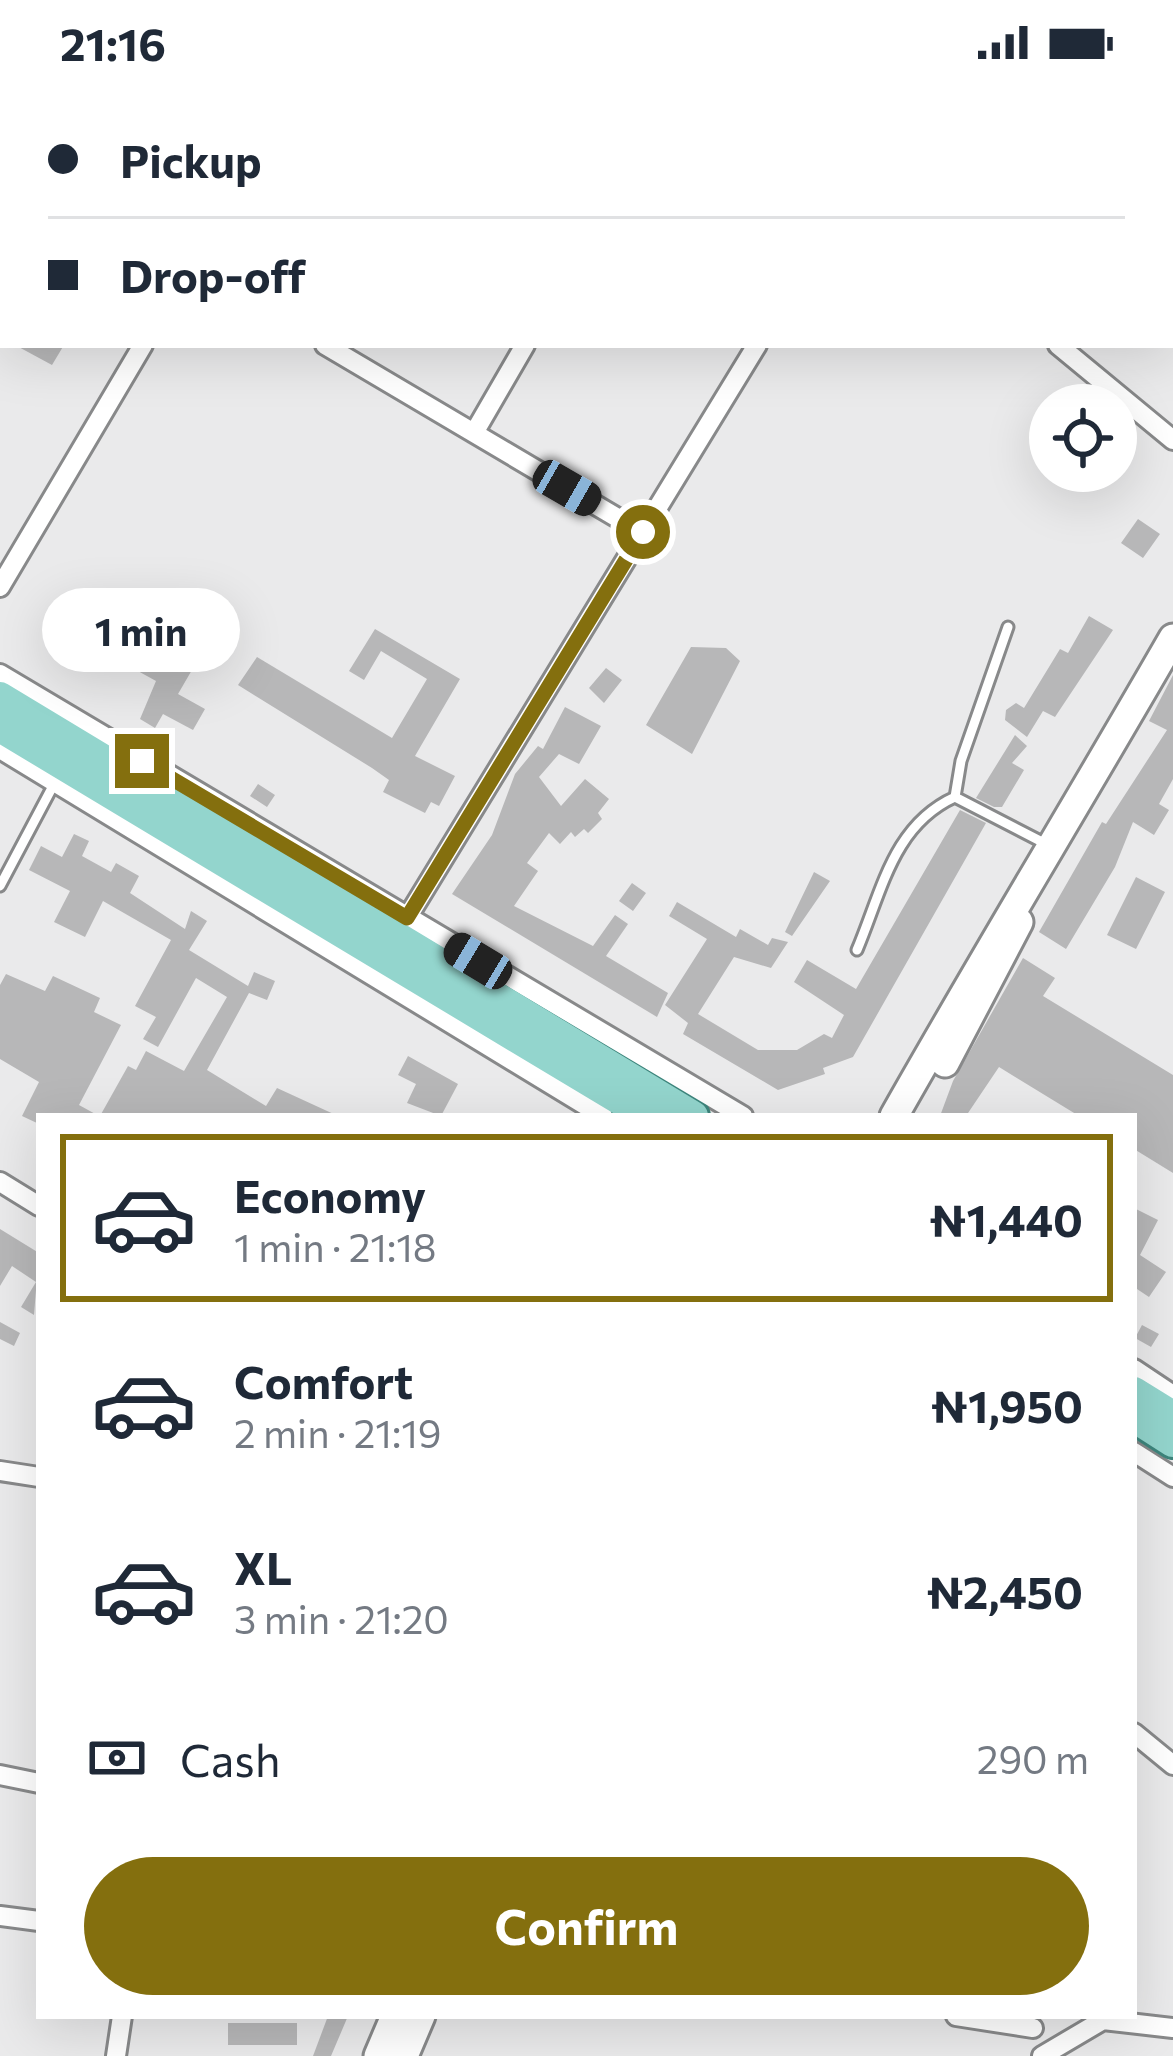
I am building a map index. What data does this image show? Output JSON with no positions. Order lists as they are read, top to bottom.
{
  "page": {
    "status": "21:16",
    "banner": ["Pickup", "Drop-off"],
    "bubble": "1 min",
    "list": [
      {
        "name": "Economy",
        "note": "1 min · 21:18",
        "value": "₦1,440"
      },
      {
        "name": "Comfort",
        "note": "2 min · 21:19",
        "value": "₦1,950"
      },
      {
        "name": "XL",
        "note": "3 min · 21:20",
        "value": "₦2,450"
      }
    ],
    "pay": ["Cash", "290 m"],
    "buttons": "Confirm"
  }
}
